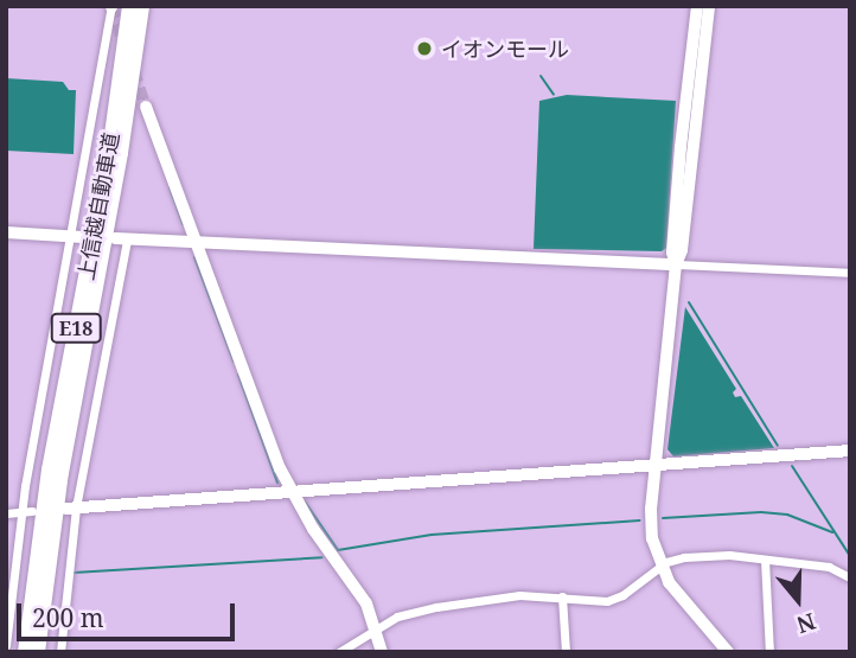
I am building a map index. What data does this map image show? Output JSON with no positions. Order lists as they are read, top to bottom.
{
  "streets": {
    "highway": ["上信越自動車道", "E18"]
  },
  "places": ["イオンモール"],
  "scale_bar": "200 m",
  "north": "bottom"
}
